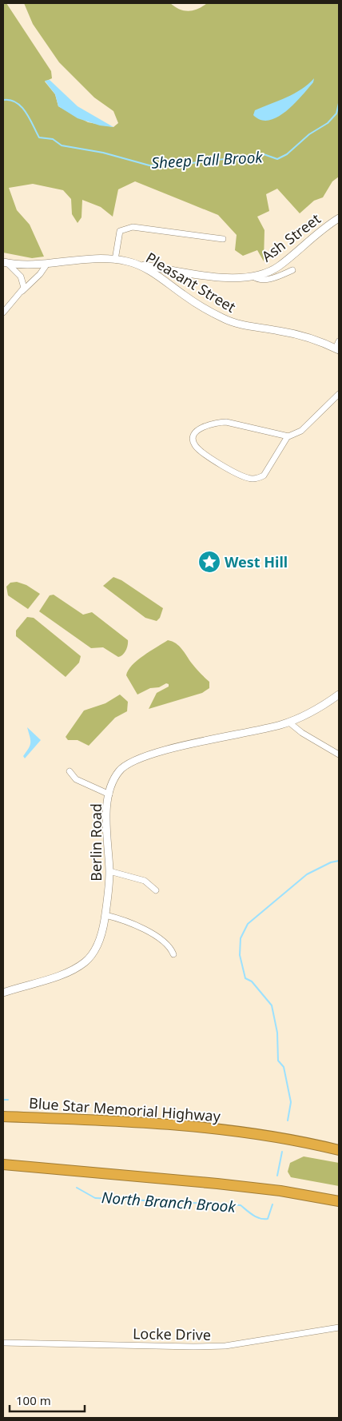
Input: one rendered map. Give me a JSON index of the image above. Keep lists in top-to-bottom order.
{
  "streets": {
    "highway": ["Blue Star Memorial Highway"],
    "street": [
      "Ash Street",
      "Pleasant Street",
      "Berlin Road",
      "Locke Drive"
    ]
  },
  "crossings": [
    ["Ash Street", "Pleasant Street"]
  ],
  "water": ["Sheep Fall Brook", "North Branch Brook"],
  "places": {
    "place": ["West Hill"]
  },
  "scale_bar": "100 m"
}
